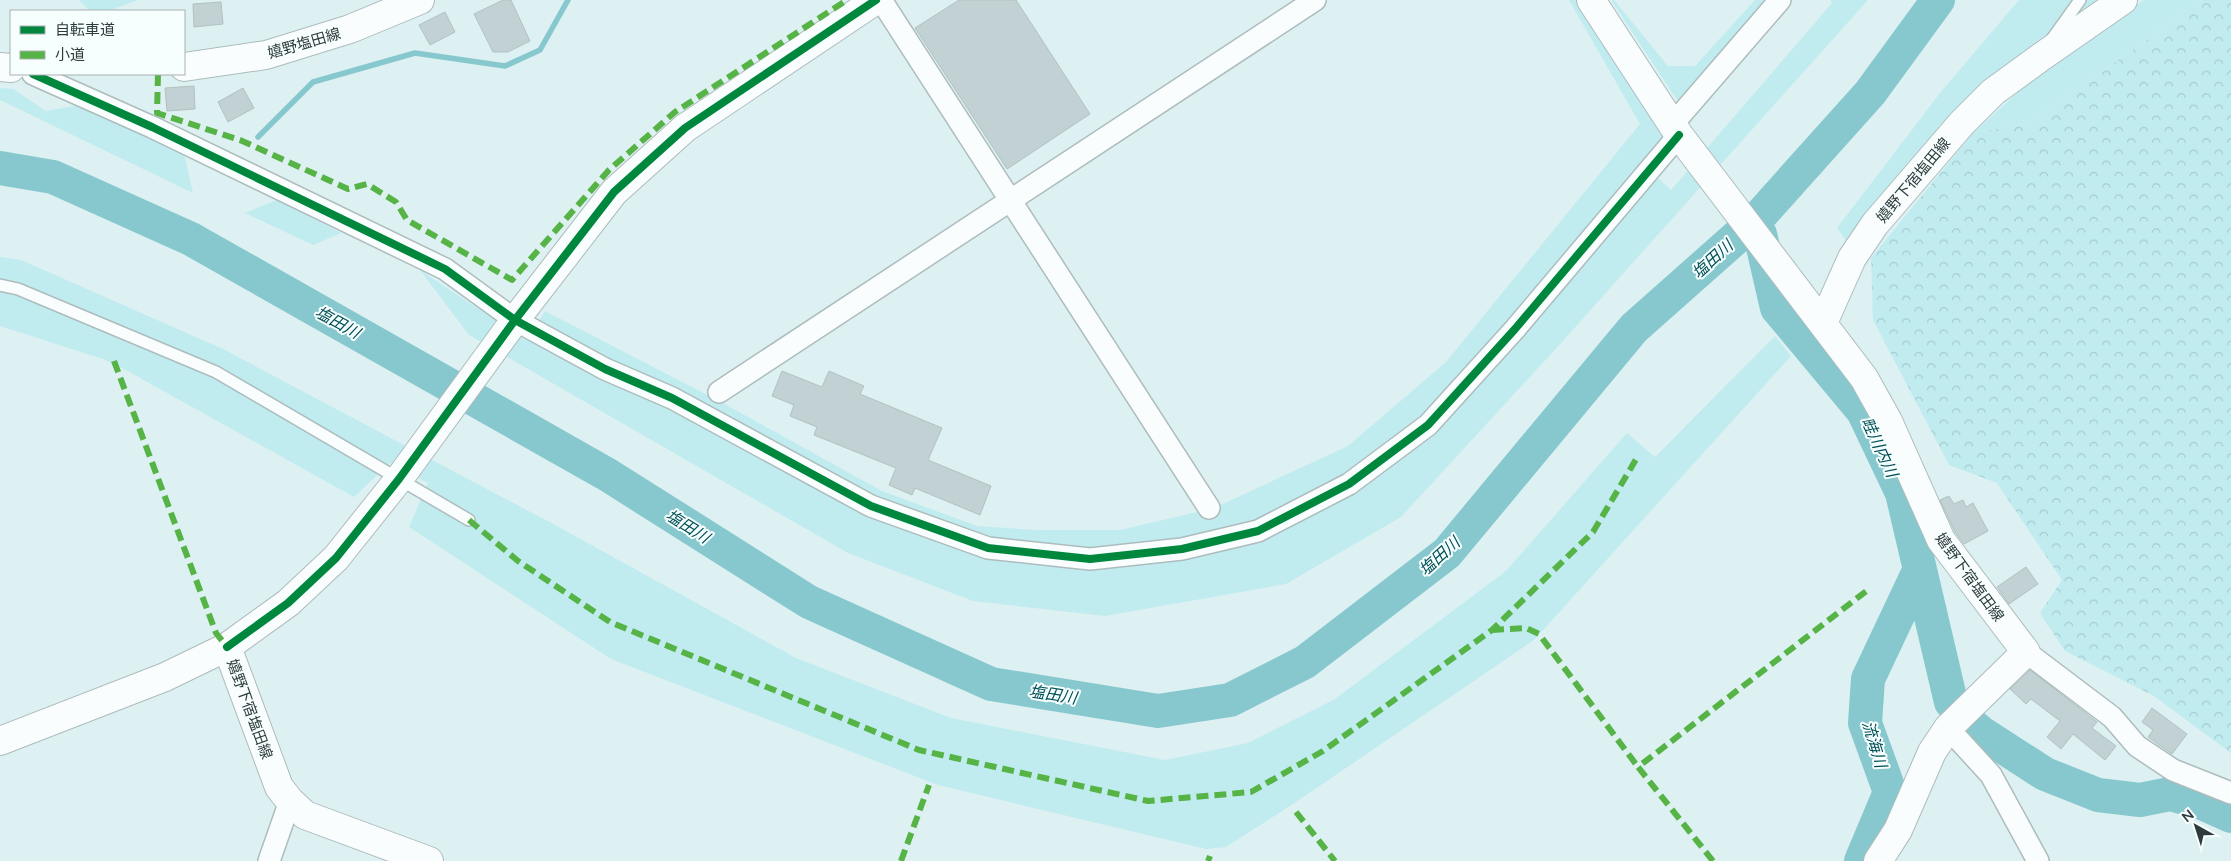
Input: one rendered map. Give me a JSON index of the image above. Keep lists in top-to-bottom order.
{
  "streets": {
    "main road": ["嬉野塩田線", "嬉野下宿塩田線"]
  },
  "water": ["塩田川", "畦川内川", "流海川"],
  "legend": ["自転車道", "小道"],
  "north": "top left"
}
